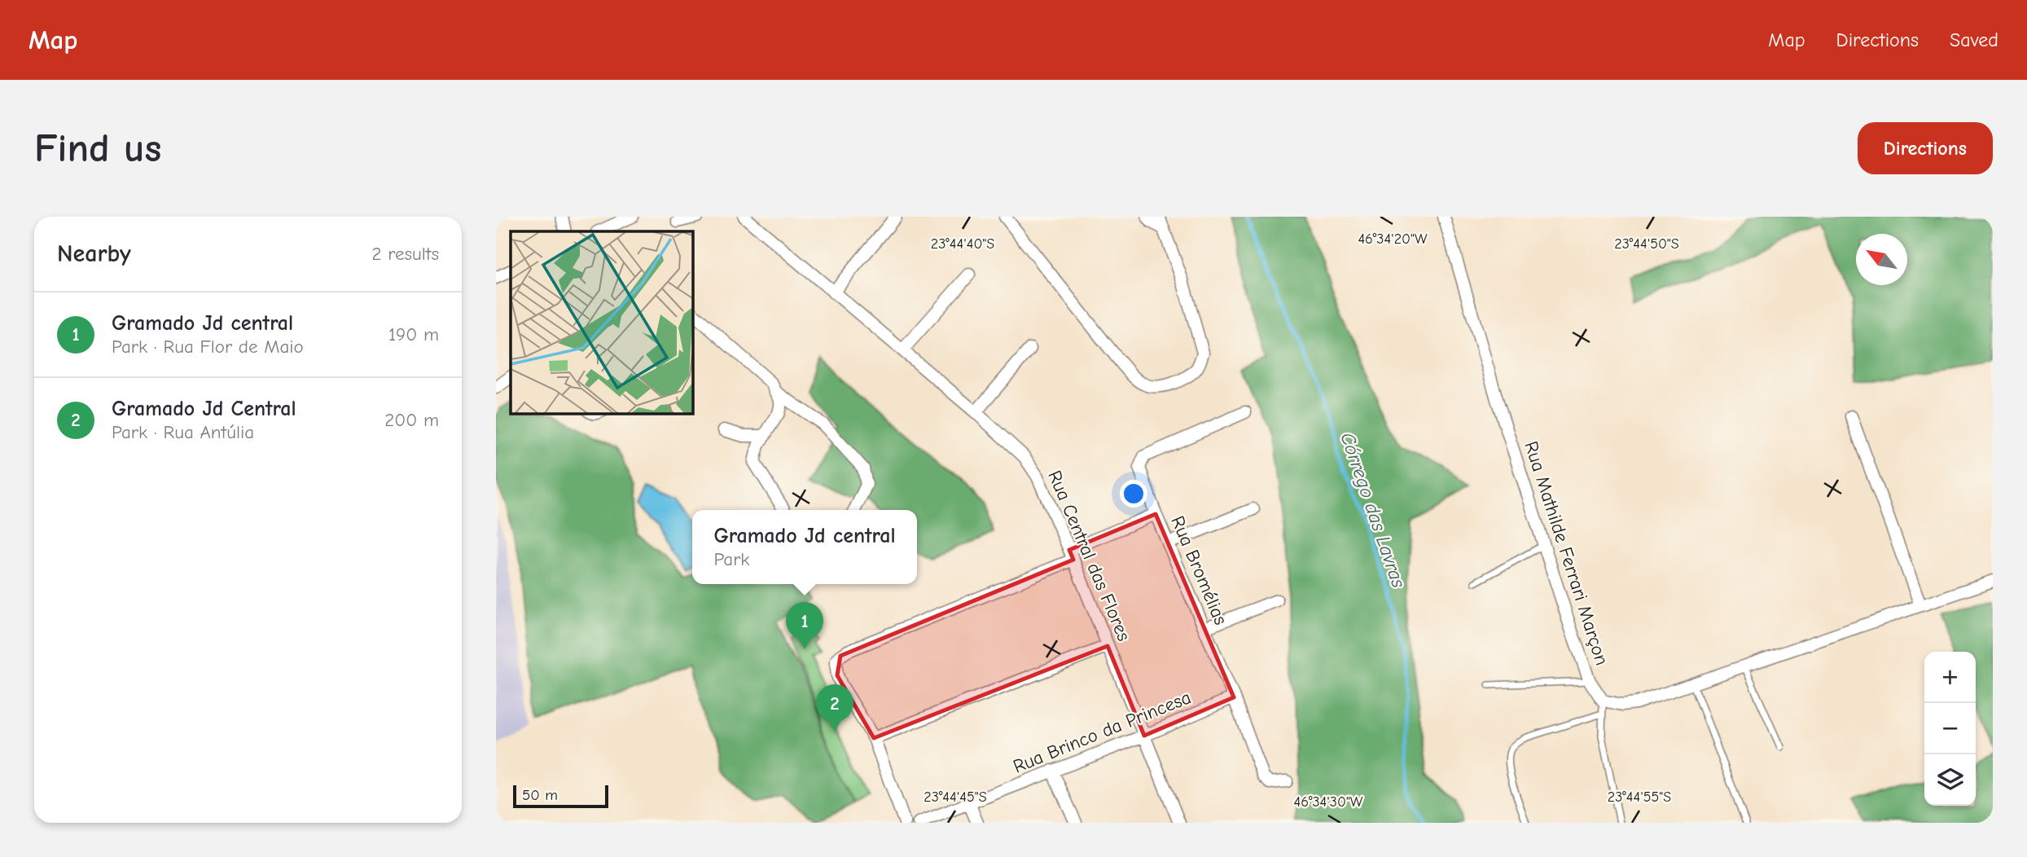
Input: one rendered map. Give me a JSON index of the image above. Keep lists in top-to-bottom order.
{
  "streets": {
    "street": [
      "Rua Mathilde Ferrari Marçon",
      "Rua Central das Flores",
      "Rua Bromélias",
      "Rua Brinco da Princesa"
    ]
  },
  "crossings": [
    ["Rua Central das Flores", "Rua Brinco da Princesa"],
    ["Rua Bromélias", "Rua Brinco da Princesa"]
  ],
  "water": ["Córrego das Lavras"],
  "scale_bar": "50 m",
  "north": "top left",
  "page": {
    "header": "Map",
    "nav": ["Map", "Directions", "Saved"],
    "buttons": "Directions",
    "title": "Find us",
    "heading": ["Nearby", "2 results"],
    "list": [
      {
        "mark": "1",
        "name": "Gramado Jd central",
        "note": "Park · Rua Flor de Maio",
        "value": "190 m"
      },
      {
        "mark": "2",
        "name": "Gramado Jd Central",
        "note": "Park · Rua Antúlia",
        "value": "200 m"
      }
    ],
    "popup": ["Gramado Jd central", "Park"],
    "pins": ["1", "2"],
    "map_buttons": ["+", "−"],
    "scale": "50 m"
  },
  "coordinates": [
    "46°34'20\"W",
    "23°44'40\"S",
    "23°44'50\"S",
    "23°44'45\"S",
    "23°44'55\"S",
    "46°34'30\"W"
  ]
}
